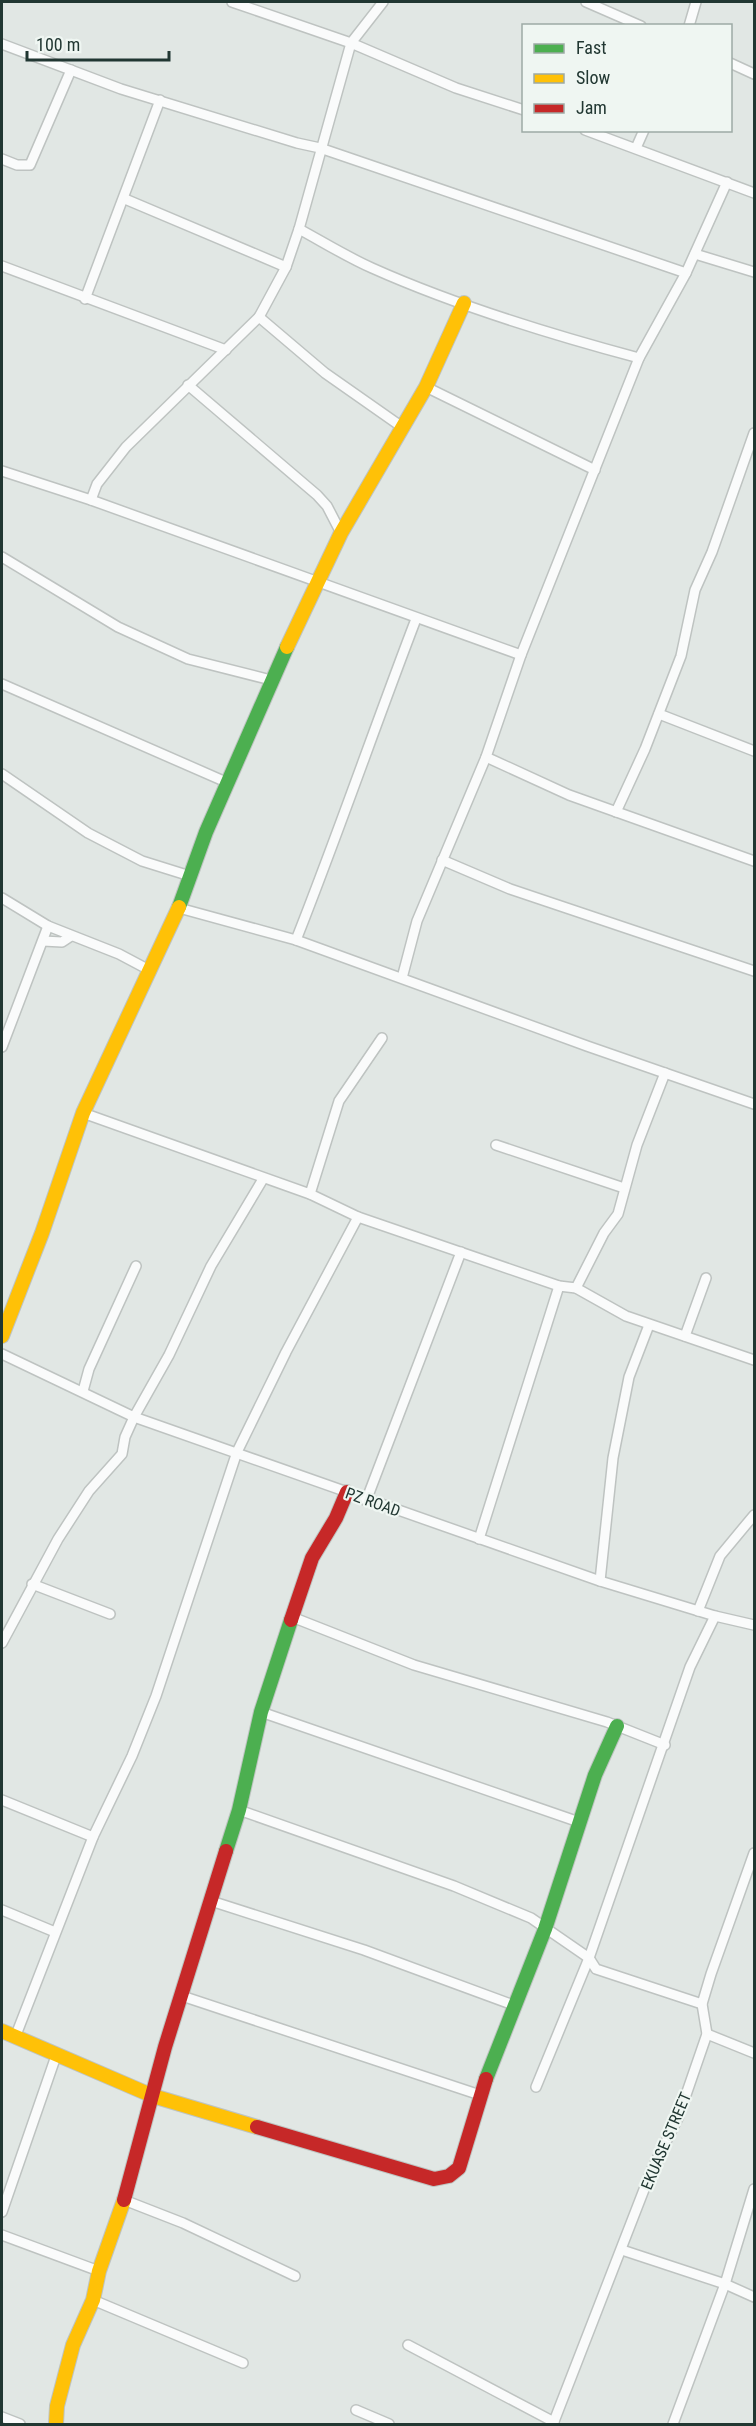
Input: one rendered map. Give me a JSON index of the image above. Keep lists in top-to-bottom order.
{
  "streets": {
    "street": ["PZ ROAD", "EKUASE STREET"]
  },
  "legend": ["Fast", "Slow", "Jam"],
  "scale_bar": "100 m"
}
